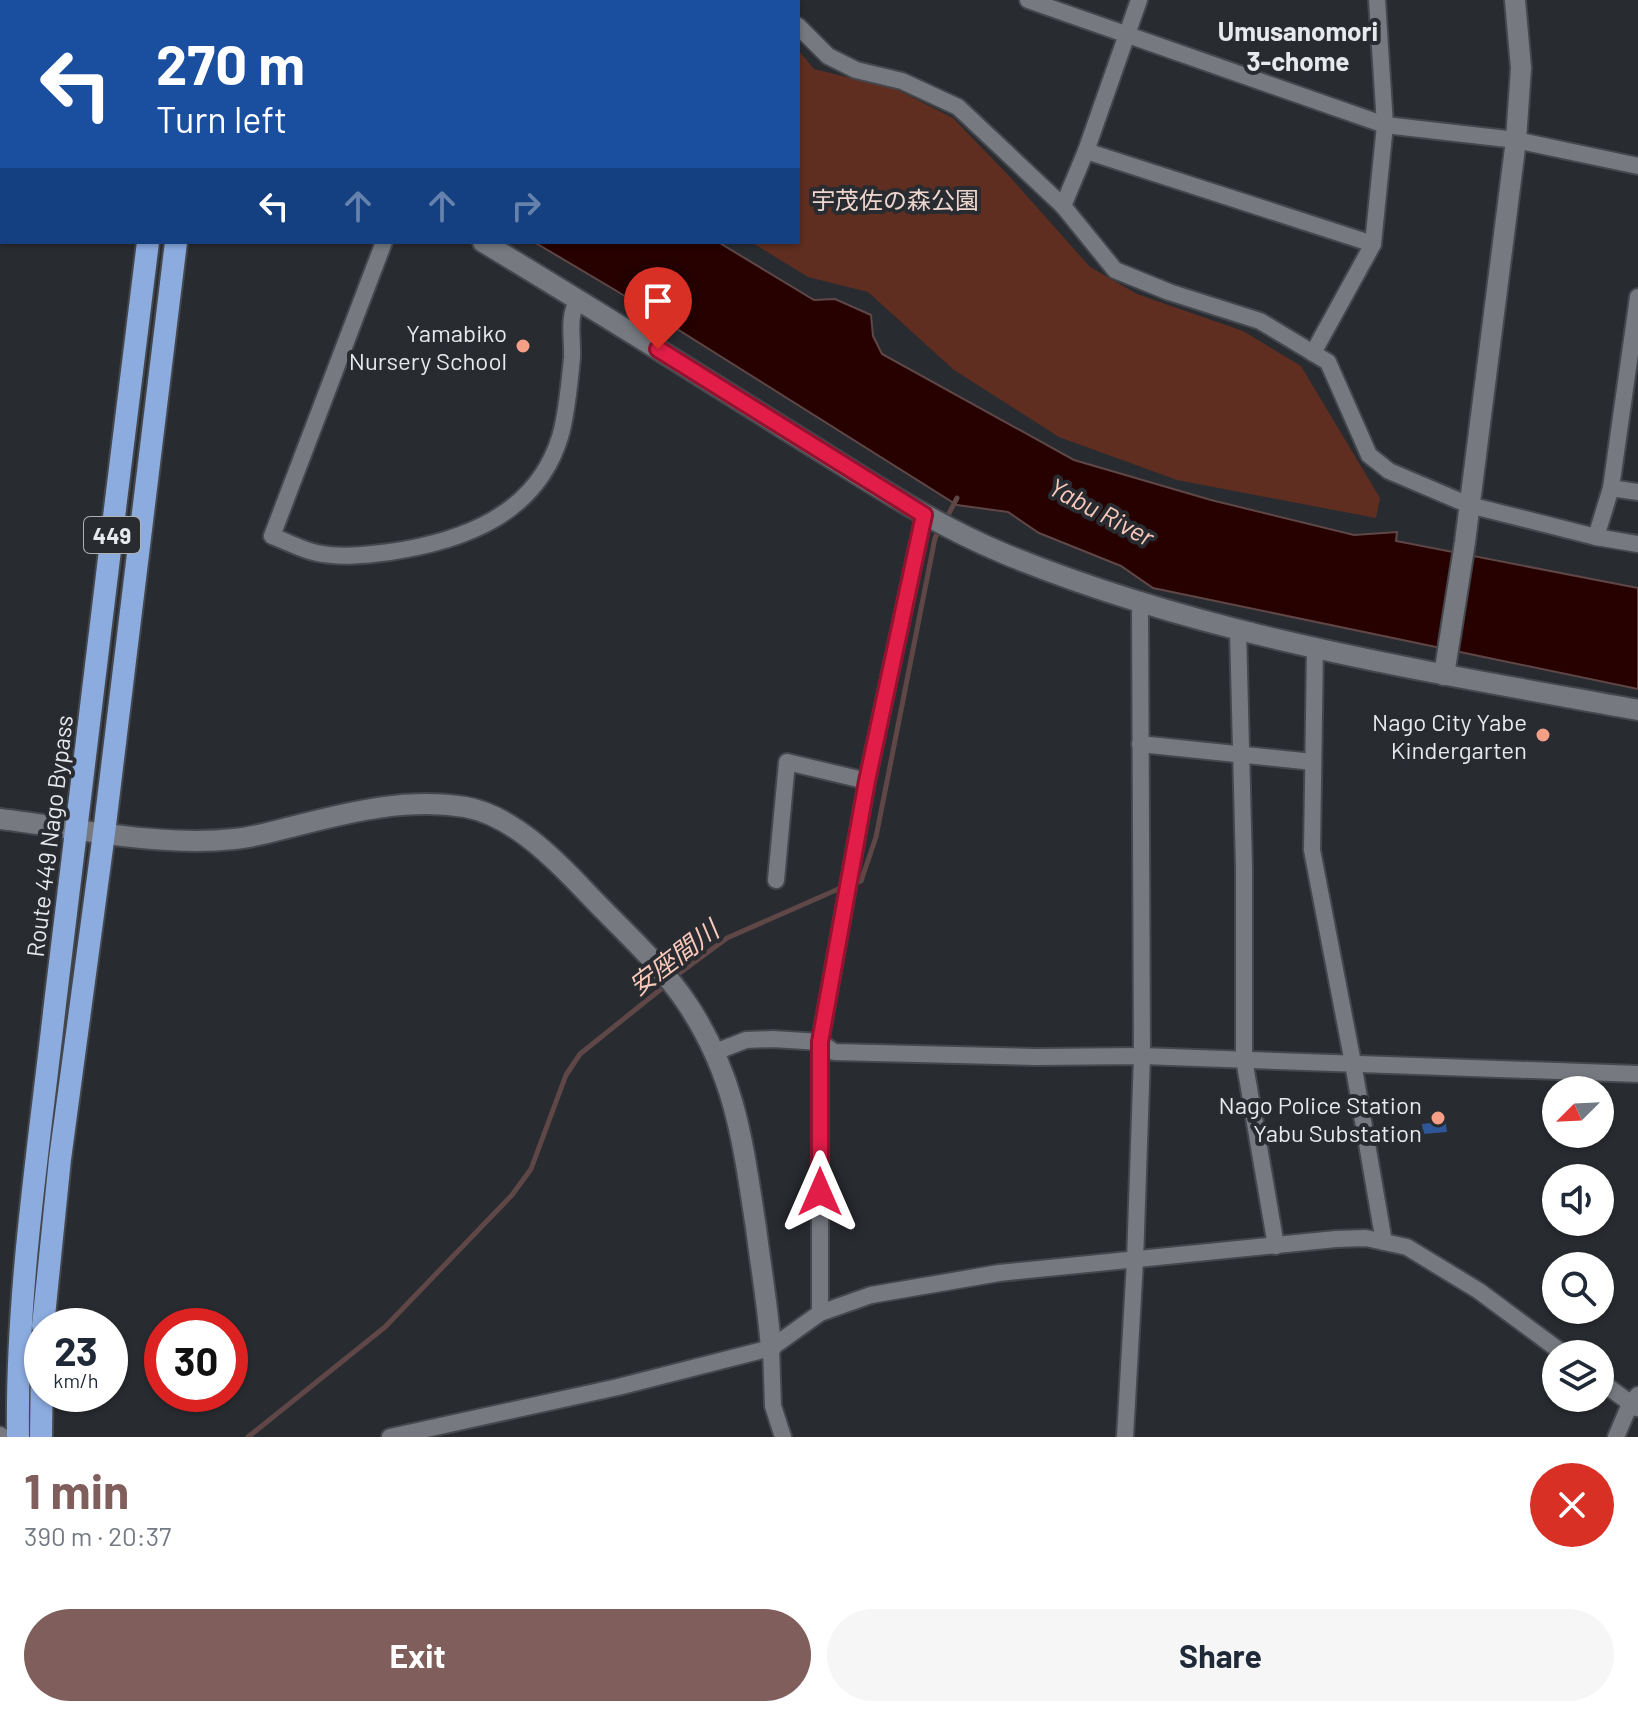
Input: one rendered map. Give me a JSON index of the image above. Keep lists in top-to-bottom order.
{
  "streets": {
    "highway": ["449", "Route 449 Nago Bypass"]
  },
  "districts": ["Umusanomori 3-chome"],
  "water": ["Yabu River", "安座間川"],
  "parks": ["宇茂佐の森公園"],
  "places": ["Yamabiko Nursery School", "Nago City Yabe Kindergarten", "Nago Police Station Yabu Substation"],
  "north": "bottom left",
  "page": {
    "turn": ["270 m", "Turn left"],
    "speed": "23 km/h",
    "limit": "30",
    "heading": ["1 min", "390 m · 20:37"],
    "buttons": ["Exit", "Share"]
  }
}
